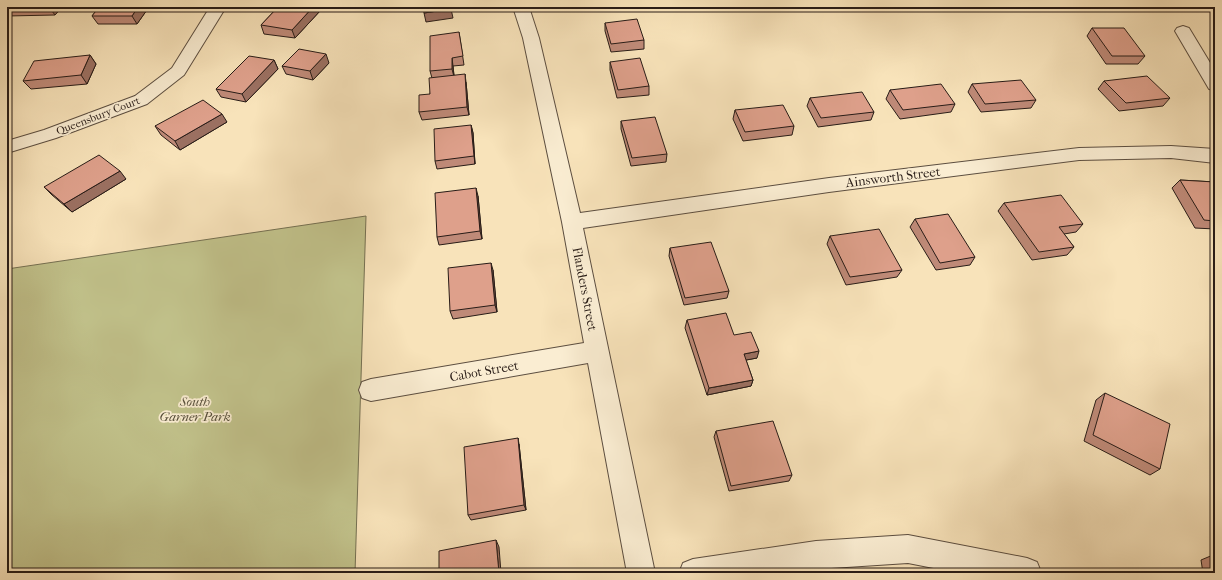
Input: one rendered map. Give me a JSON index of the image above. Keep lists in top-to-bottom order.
{
  "streets": {
    "street": [
      "Queensbury Court",
      "Ainsworth Street",
      "Flanders Street",
      "Cabot Street"
    ]
  },
  "crossings": [
    ["Ainsworth Street", "Flanders Street"],
    ["Flanders Street", "Cabot Street"]
  ],
  "parks": ["South Garner Park"]
}
